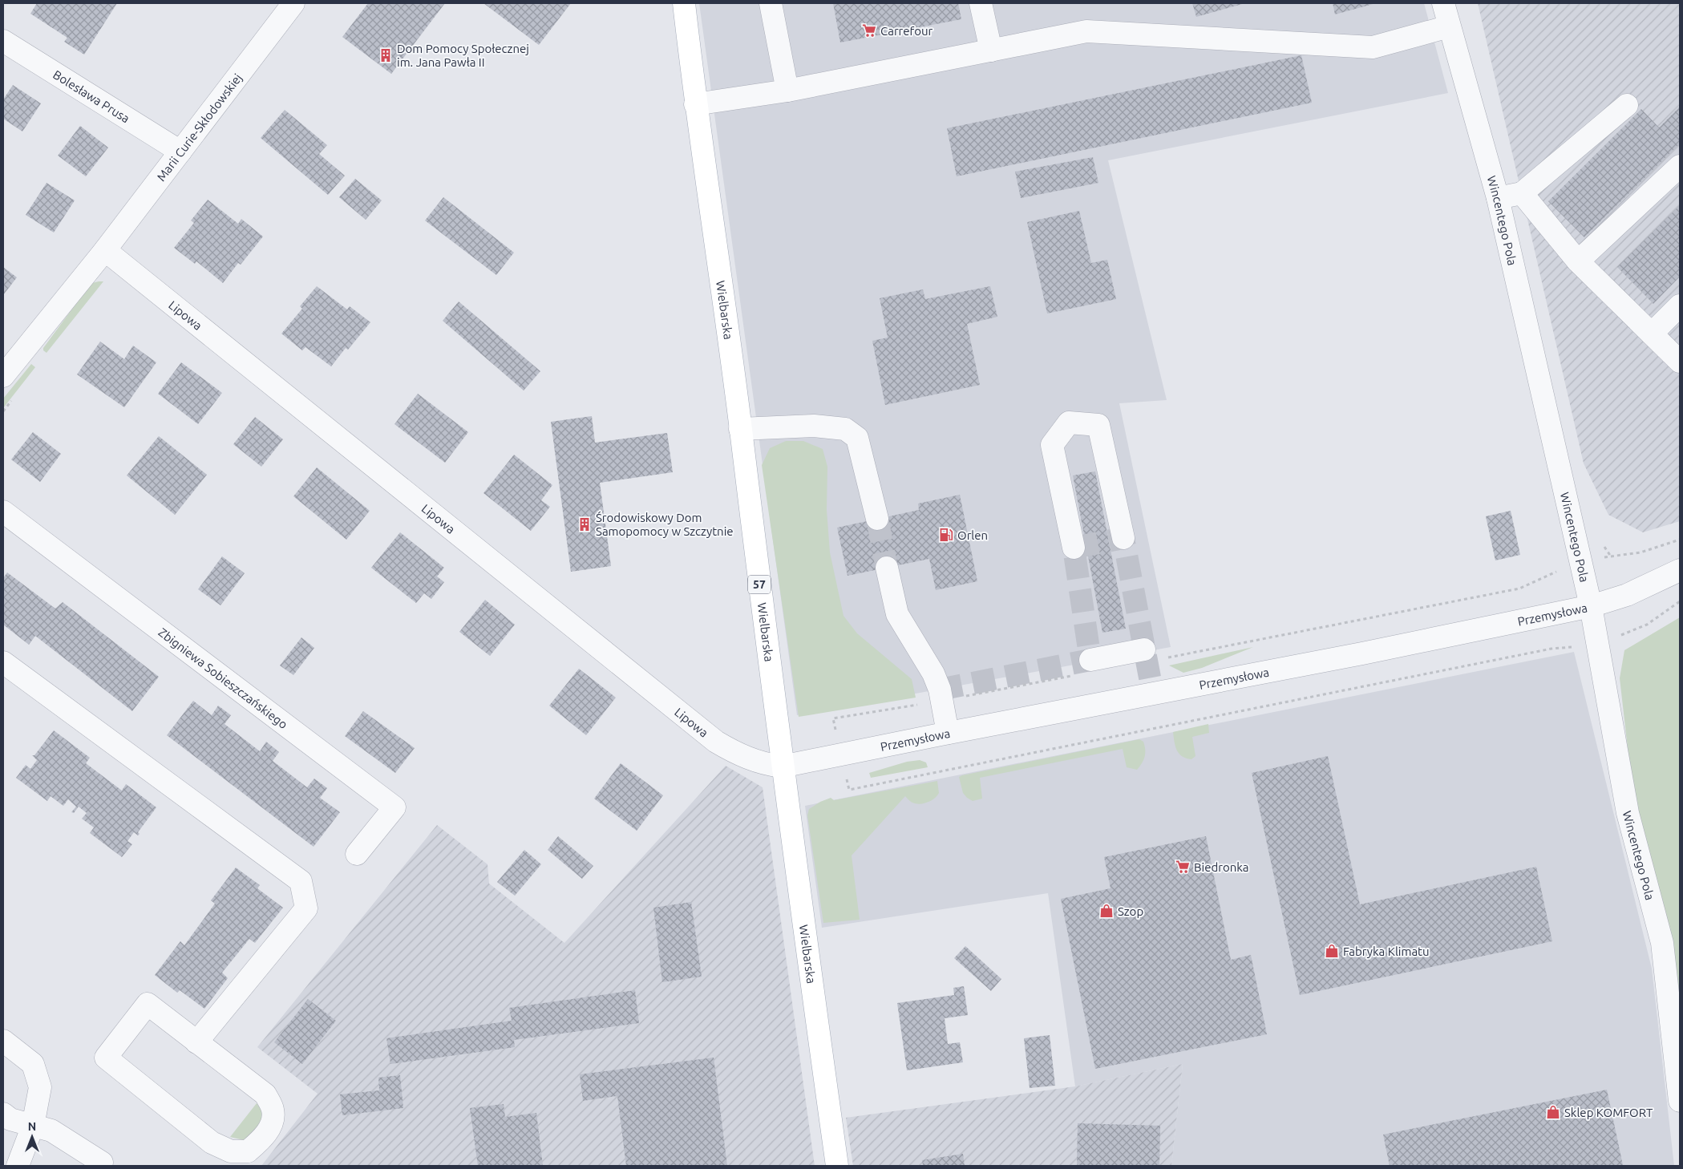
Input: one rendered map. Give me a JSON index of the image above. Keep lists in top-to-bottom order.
{
  "streets": {
    "main road": ["Wielbarska", "57"],
    "street": [
      "Bolesława Prusa",
      "Marii Curie-Skłodowskiej",
      "Wincentego Pola",
      "Lipowa",
      "Przemysłowa",
      "Zbigniewa Sobieszczańskiego"
    ]
  },
  "crossings": [
    ["Bolesława Prusa", "Marii Curie-Skłodowskiej"],
    ["Marii Curie-Skłodowskiej", "Lipowa"],
    ["Wincentego Pola", "Przemysłowa"],
    ["Wielbarska", "Lipowa"],
    ["Wielbarska", "Przemysłowa"],
    ["Lipowa", "Przemysłowa"]
  ],
  "places": {
    "supermarket": ["Carrefour", "Biedronka"],
    "building": ["Dom Pomocy Społecznej im. Jana Pawła II", "Środowiskowy Dom Samopomocy w Szczytnie"],
    "fuel station": ["Orlen"],
    "shop": ["Szop", "Fabryka Klimatu", "Sklep KOMFORT"]
  },
  "north": "top"
}
